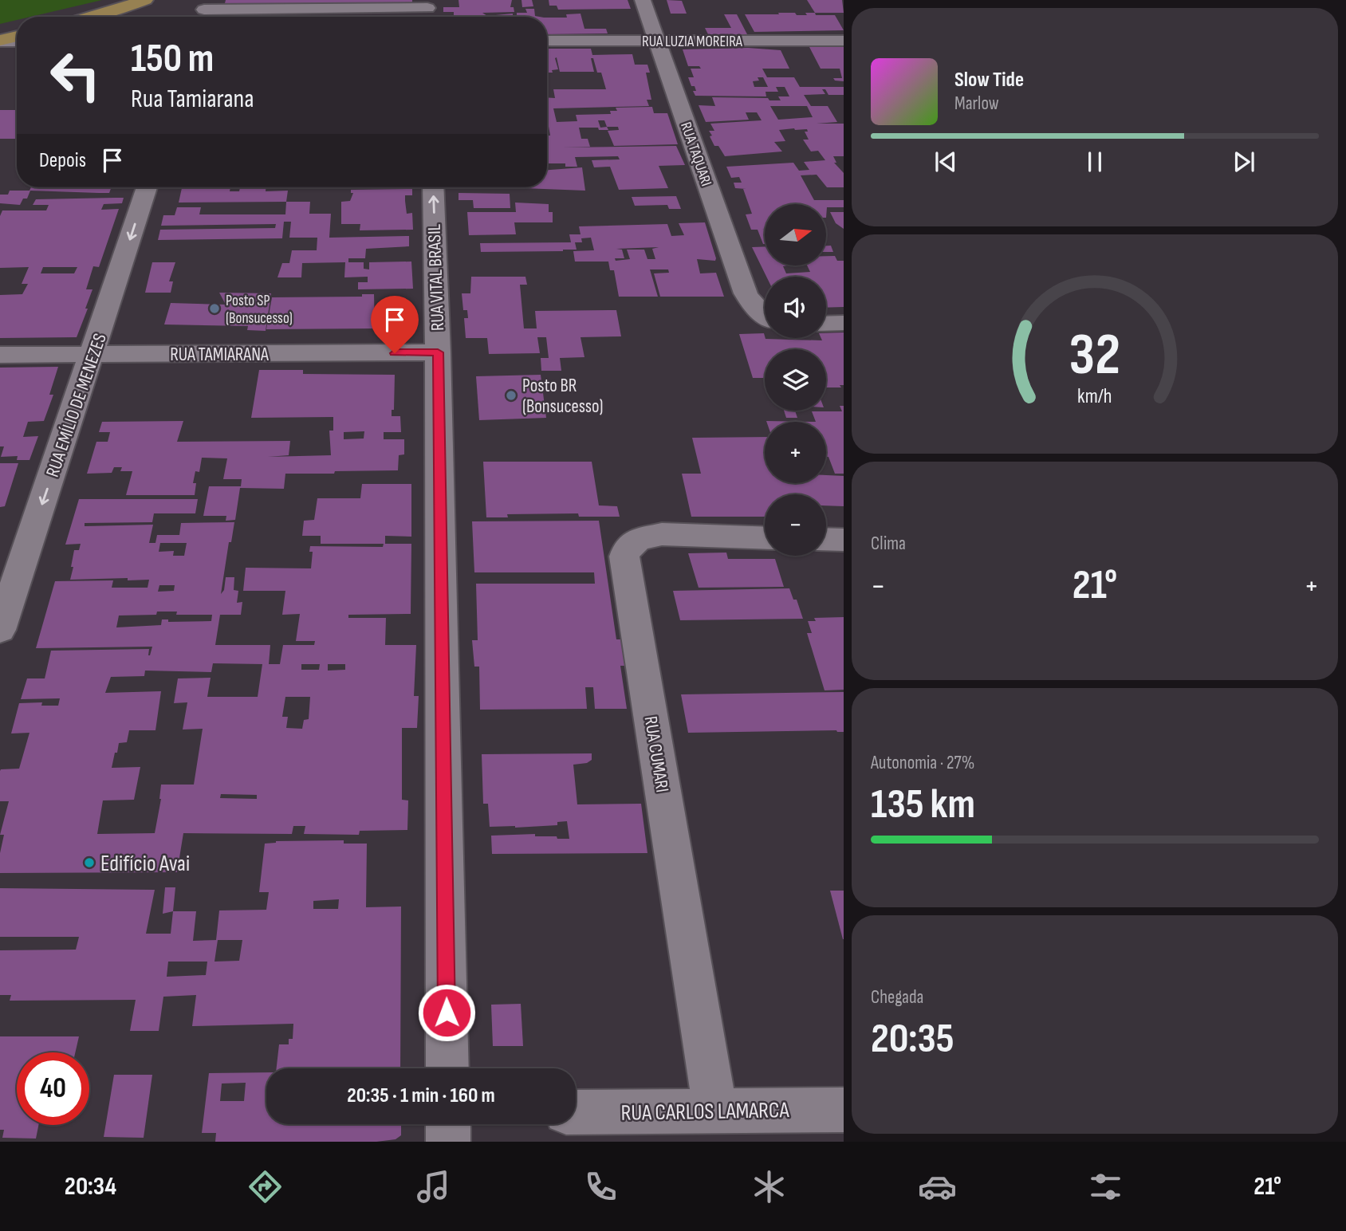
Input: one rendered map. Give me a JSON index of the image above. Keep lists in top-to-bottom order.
{
  "streets": {
    "street": [
      "RUA LUZIA MOREIRA",
      "RUA TAQUARI",
      "RUA VITAL BRASIL",
      "RUA TAMIARANA",
      "RUA EMÍLIO DE MENEZES",
      "RUA CUMARI",
      "RUA CARLOS LAMARCA"
    ]
  },
  "crossings": [
    ["RUA LUZIA MOREIRA", "RUA TAQUARI"],
    ["RUA VITAL BRASIL", "RUA TAMIARANA"],
    ["RUA TAMIARANA", "RUA EMÍLIO DE MENEZES"],
    ["RUA CUMARI", "RUA CARLOS LAMARCA"]
  ],
  "one_way": ["RUA EMÍLIO DE MENEZES"],
  "places": ["Posto SP (Bonsucesso)", "Posto BR (Bonsucesso)", "Edifício Avai"],
  "north": "right",
  "page": {
    "turn": ["150 m", "Rua Tamiarana"],
    "song": ["Slow Tide", "Marlow"],
    "then": "Depois",
    "map_buttons": ["+", "−"],
    "tile": [
      "Clima",
      ["Autonomia · 27%", "135 km"],
      ["Chegada", "20:35"]
    ],
    "heat": ["−", "21°", "+"],
    "limit": "40",
    "trip": "20:35 · 1 min · 160 m",
    "tabs": ["20:34", "21°"],
    "gauge": ["32", "km/h"]
  }
}
